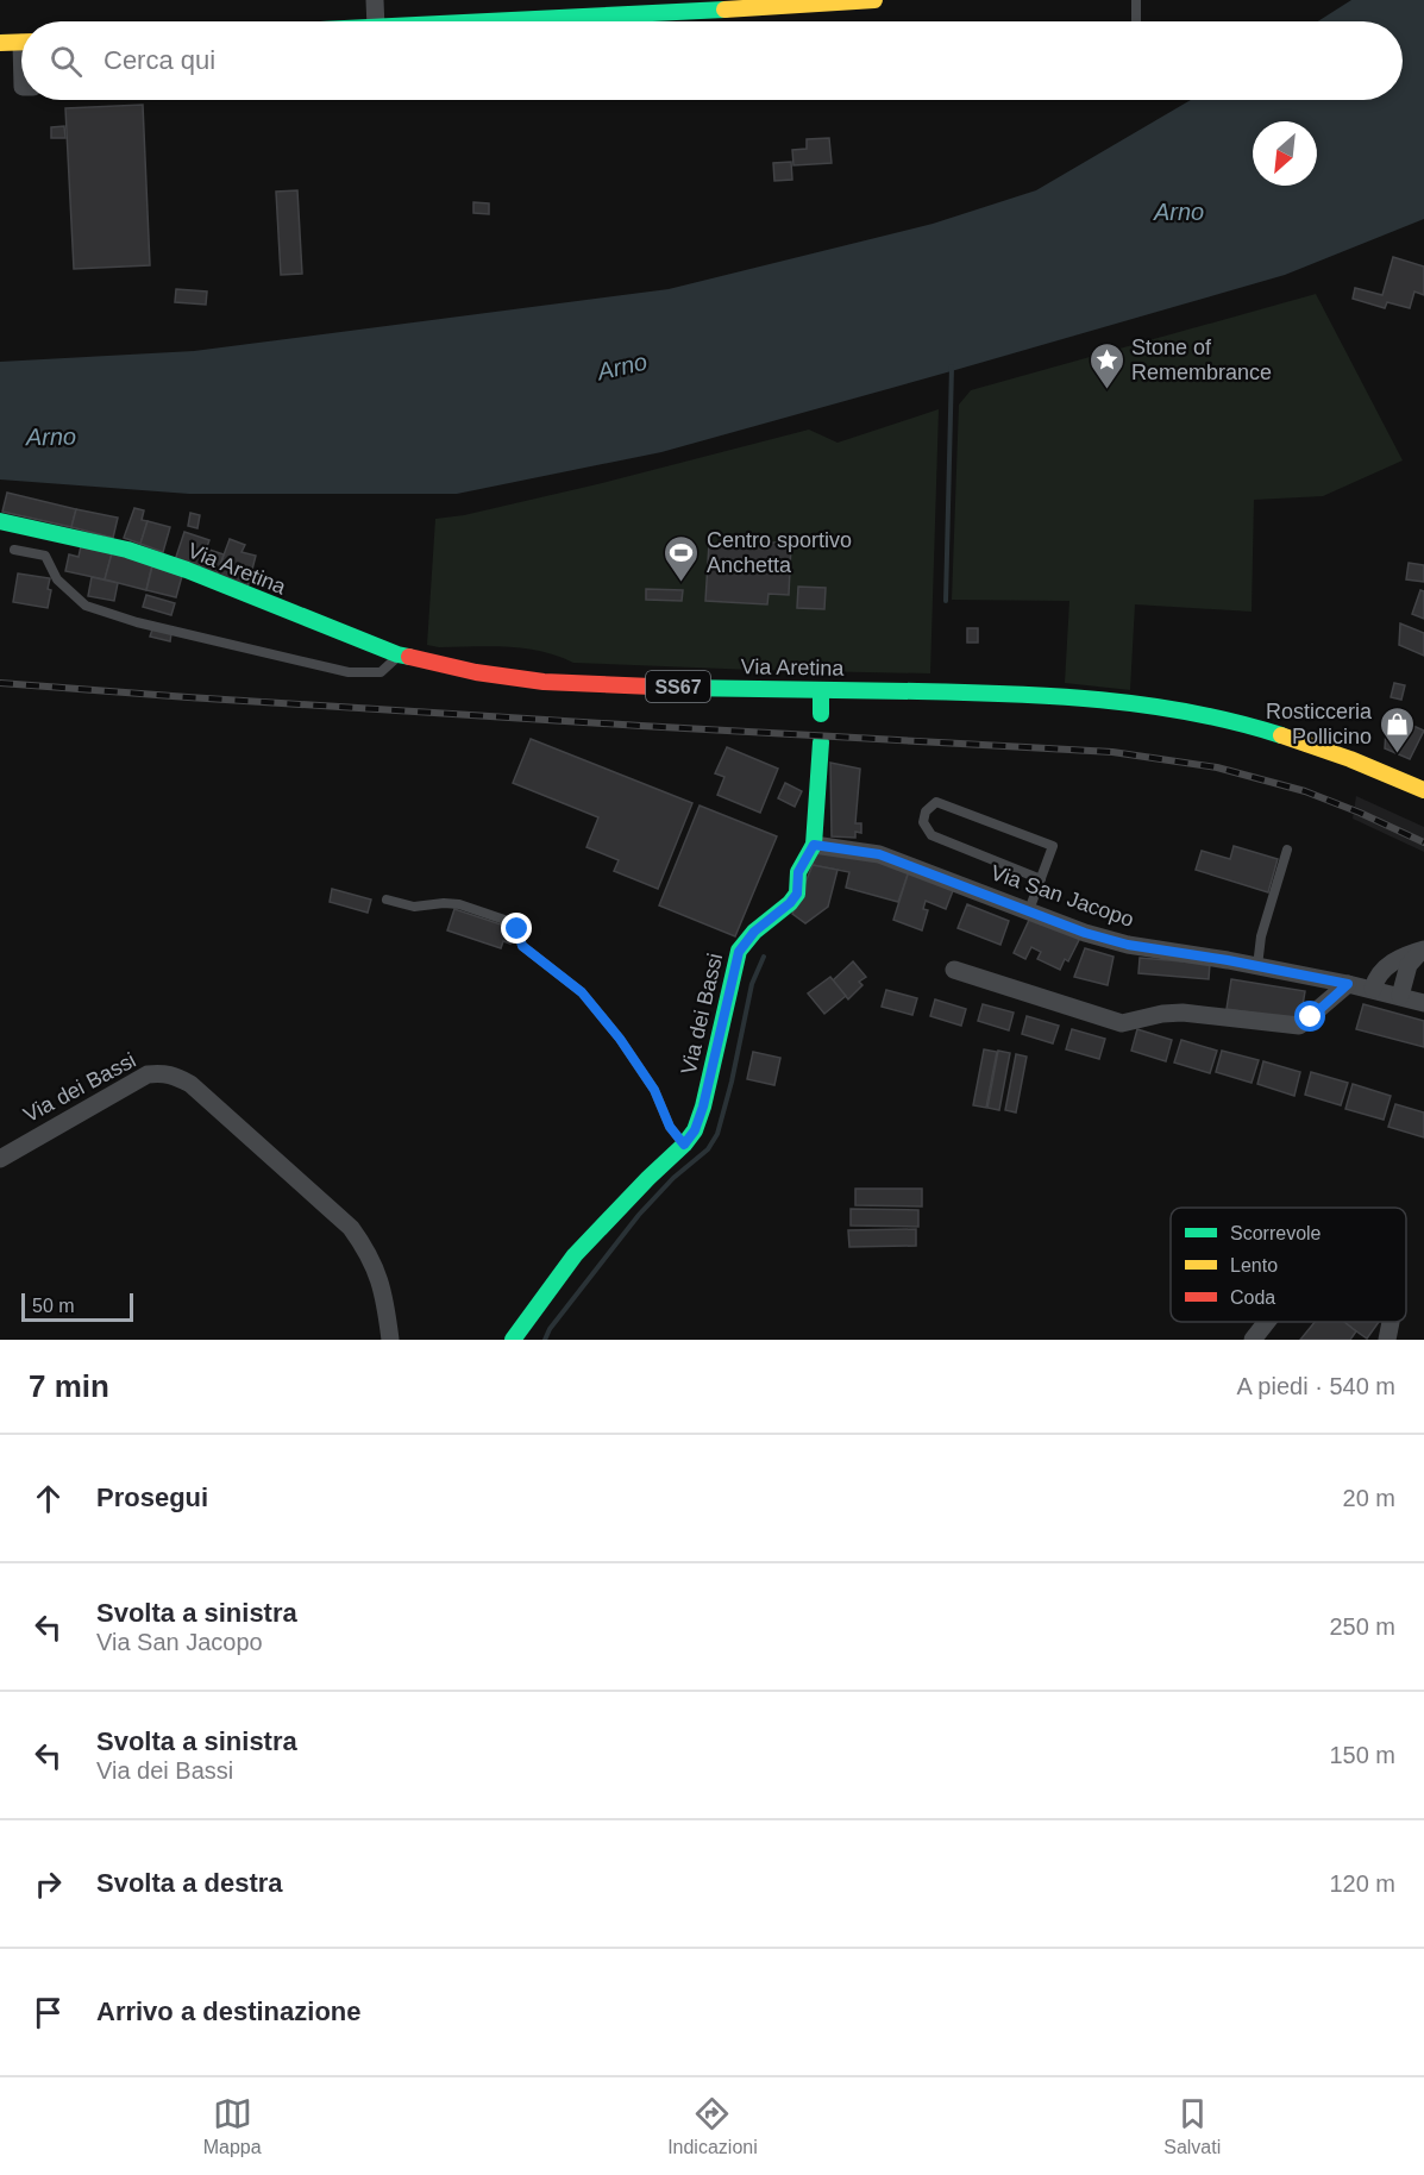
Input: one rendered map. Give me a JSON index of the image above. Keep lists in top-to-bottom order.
{
  "streets": {
    "main road": ["Via Aretina", "SS67", "Via dei Bassi"],
    "street": ["Via San Jacopo"]
  },
  "crossings": [
    ["Via San Jacopo", "Via dei Bassi"]
  ],
  "water": ["Arno"],
  "places": {
    "place": ["Stone of Remembrance"],
    "sports": ["Centro sportivo Anchetta"],
    "shop": ["Rosticceria Pollicino"]
  },
  "legend": ["Scorrevole", "Lento", "Coda"],
  "scale_bar": "50 m",
  "north": "bottom left",
  "page": {
    "search": "Cerca qui",
    "scale": "50 m",
    "heading": ["7 min", "A piedi · 540 m"],
    "list": [
      ["Prosegui", "20 m"],
      ["Svolta a sinistra", "Via San Jacopo", "250 m"],
      ["Svolta a sinistra", "Via dei Bassi", "150 m"],
      ["Svolta a destra", "120 m"],
      "Arrivo a destinazione"
    ],
    "nav": ["Mappa", "Indicazioni", "Salvati"]
  }
}
